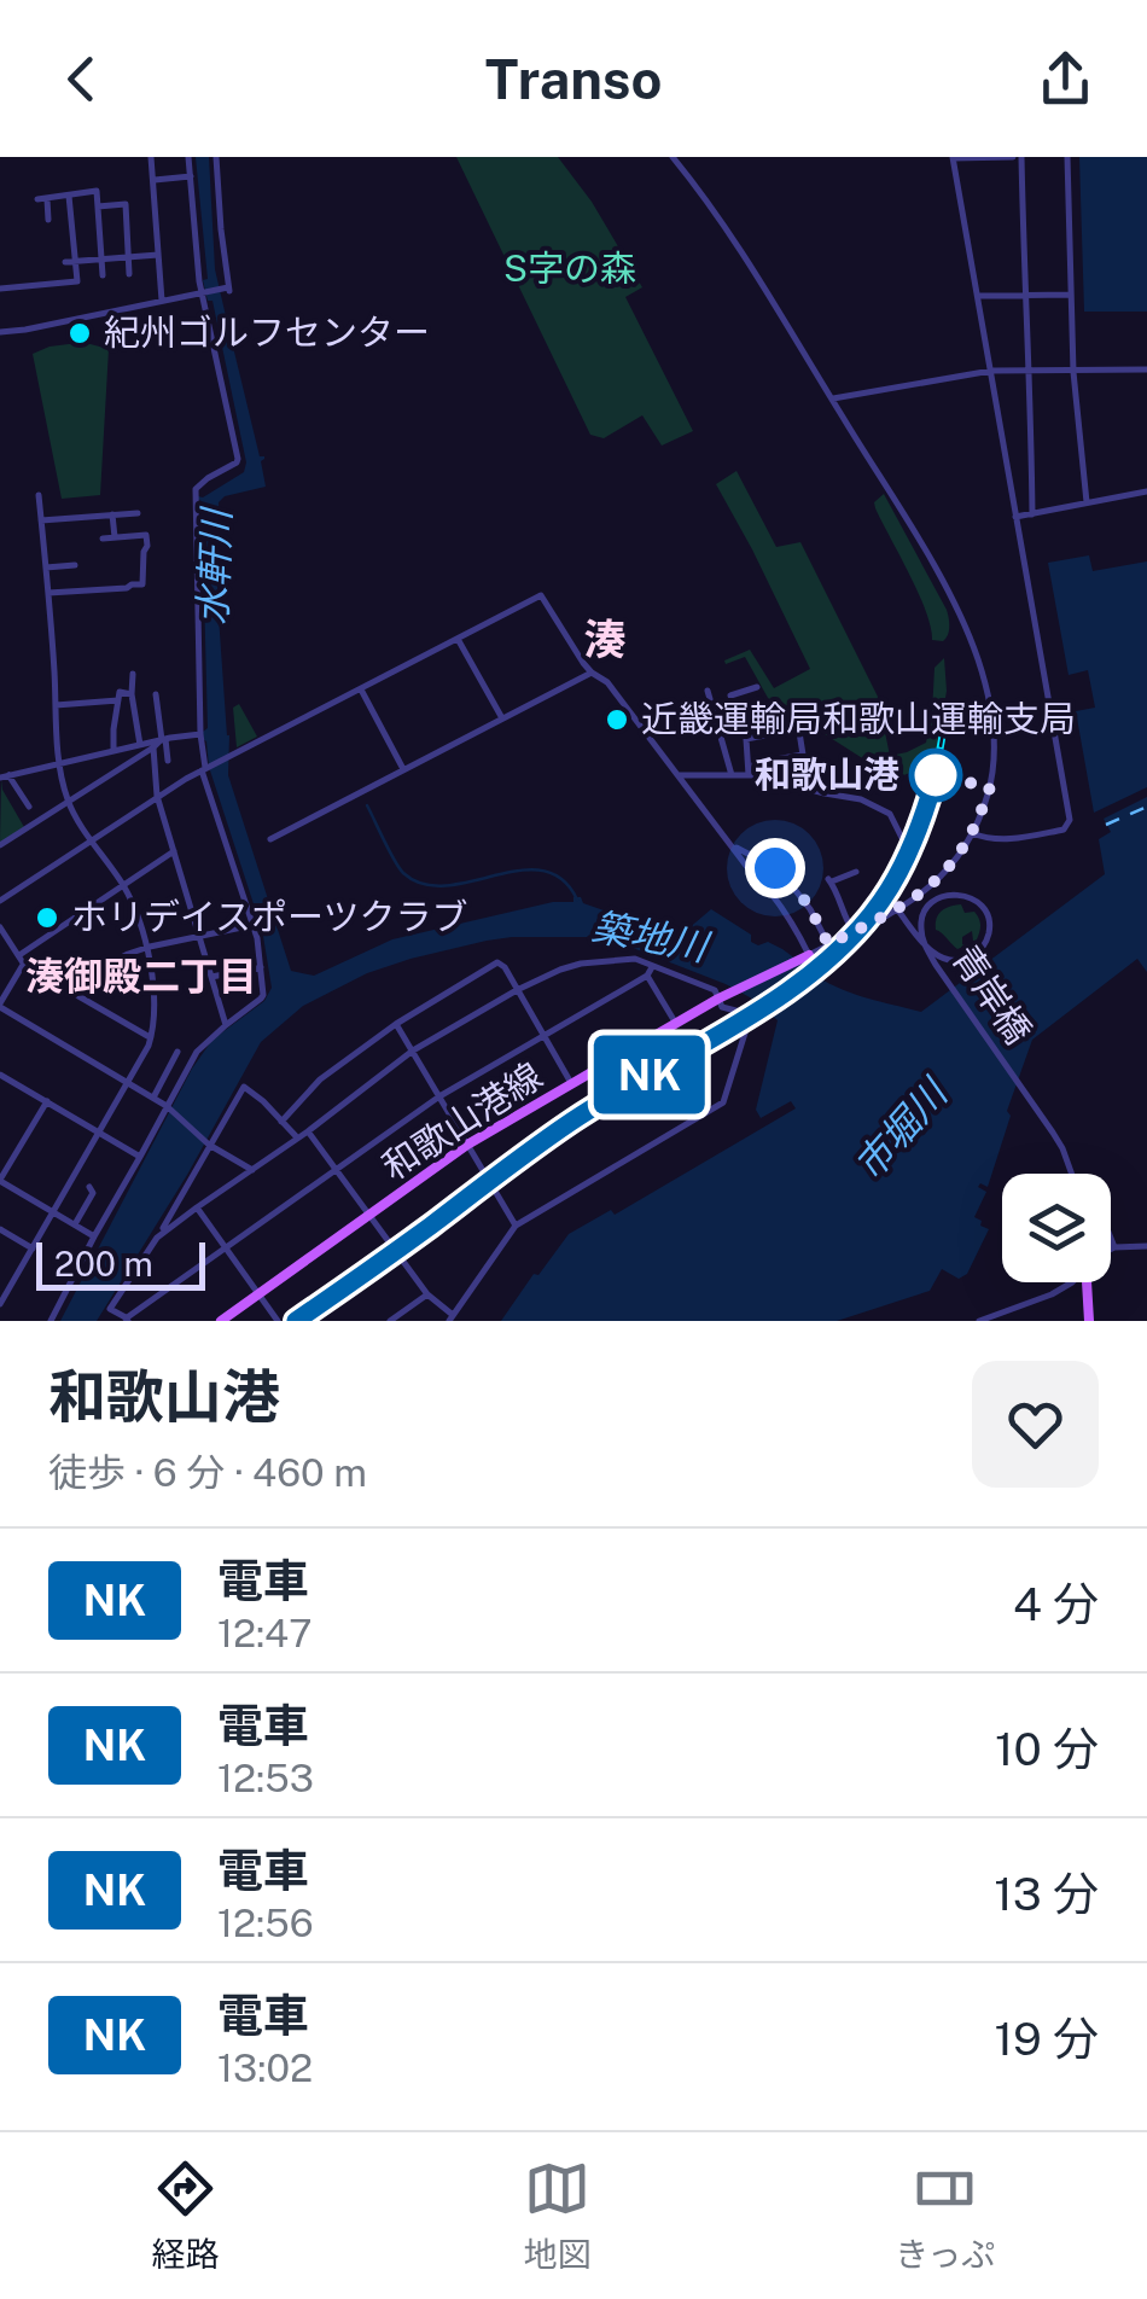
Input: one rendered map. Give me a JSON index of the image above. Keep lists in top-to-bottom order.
{
  "streets": {
    "main road": ["和歌山港線"],
    "street": ["青岸橋"]
  },
  "districts": ["湊", "湊御殿二丁目"],
  "water": ["水軒川", "築地川", "市堀川"],
  "parks": ["S字の森"],
  "places": [
    "紀州ゴルフセンター",
    "近畿運輸局和歌山運輸支局",
    "和歌山港",
    "ホリデイスポーツクラブ"
  ],
  "scale_bar": "200 m",
  "page": {
    "header": "Transo",
    "on_map": "NK",
    "scale": "200 m",
    "heading": ["和歌山港", "徒歩 · 6 分 · 460 m"],
    "list": [
      {
        "mark": "NK",
        "name": "電車",
        "note": "12:47",
        "value": "4 分"
      },
      {
        "mark": "NK",
        "name": "電車",
        "note": "12:53",
        "value": "10 分"
      },
      {
        "mark": "NK",
        "name": "電車",
        "note": "12:56",
        "value": "13 分"
      },
      {
        "mark": "NK",
        "name": "電車",
        "note": "13:02",
        "value": "19 分"
      }
    ],
    "tabs": ["経路", "地図", "きっぷ"]
  }
}
